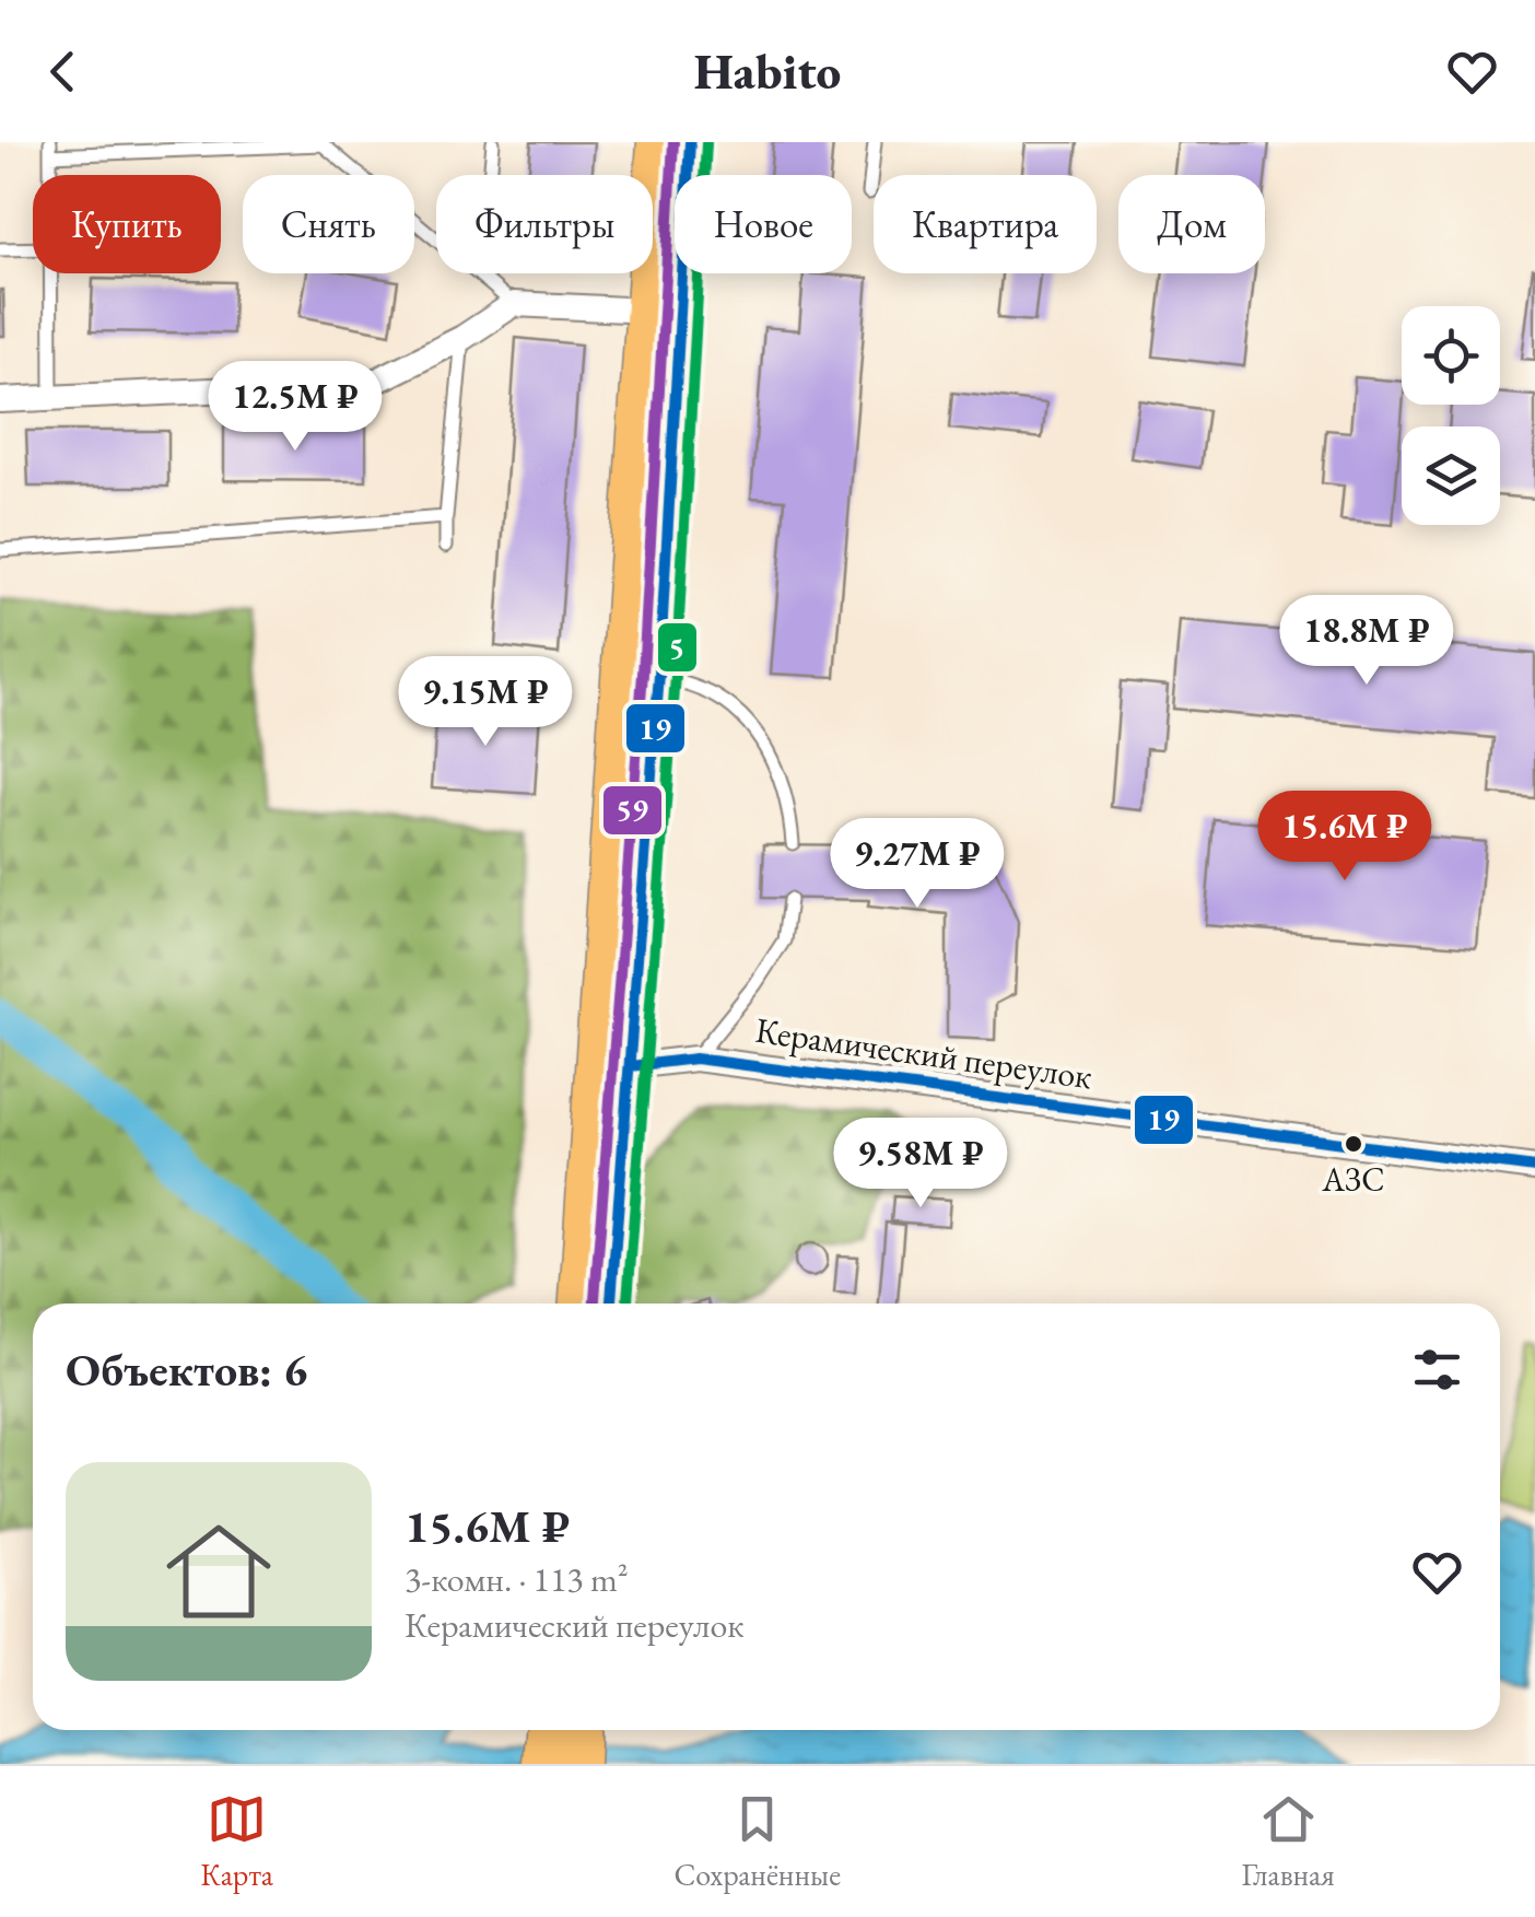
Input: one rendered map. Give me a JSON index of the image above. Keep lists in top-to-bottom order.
{
  "streets": {
    "street": ["Керамический переулок"]
  },
  "places": ["АЗС"],
  "lines": ["transit line 19", "transit line 59", "transit line 5"],
  "page": {
    "header": "Habito",
    "chip": [
      "Купить",
      "Снять",
      "Фильтры",
      "Новое",
      "Квартира",
      "Дом"
    ],
    "price": [
      "12.5M ₽",
      "18.8M ₽",
      "9.15M ₽",
      "15.6M ₽",
      "9.27M ₽",
      "9.58M ₽"
    ],
    "heading": "Объектов: 6",
    "list": [
      {
        "name": "15.6M ₽",
        "note": "3-комн. · 113 m² · Керамический переулок"
      }
    ],
    "tabs": ["Карта", "Сохранённые", "Главная"]
  }
}
